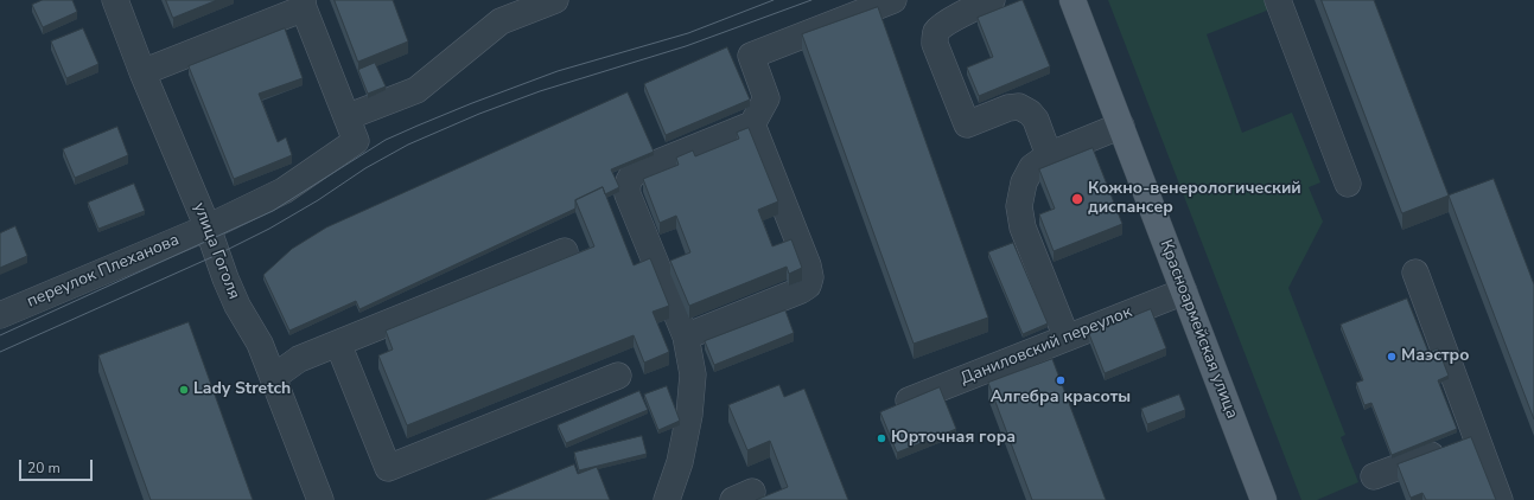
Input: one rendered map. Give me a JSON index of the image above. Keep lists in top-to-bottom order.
{
  "streets": {
    "main road": ["Красноармейская улица"],
    "street": ["улица Гоголя", "переулок Плеханова", "Даниловский переулок"]
  },
  "crossings": [
    ["улица Гоголя", "переулок Плеханова"],
    ["Красноармейская улица", "Даниловский переулок"]
  ],
  "places": [
    "Кожно-венерологический диспансер",
    "Маэстро",
    "Алгебра красоты",
    "Lady Stretch",
    "Юрточная гора"
  ],
  "scale_bar": "20 m"
}
